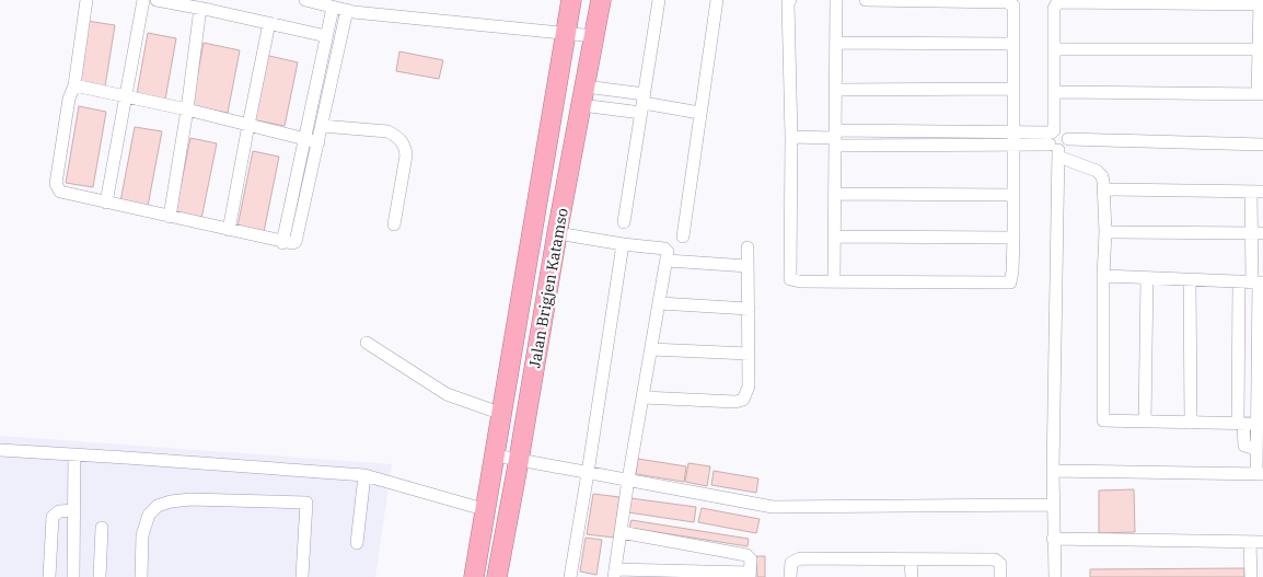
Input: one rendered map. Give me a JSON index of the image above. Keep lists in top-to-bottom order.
{
  "streets": {
    "highway": ["Jalan Brigjen Katamso"]
  }
}
